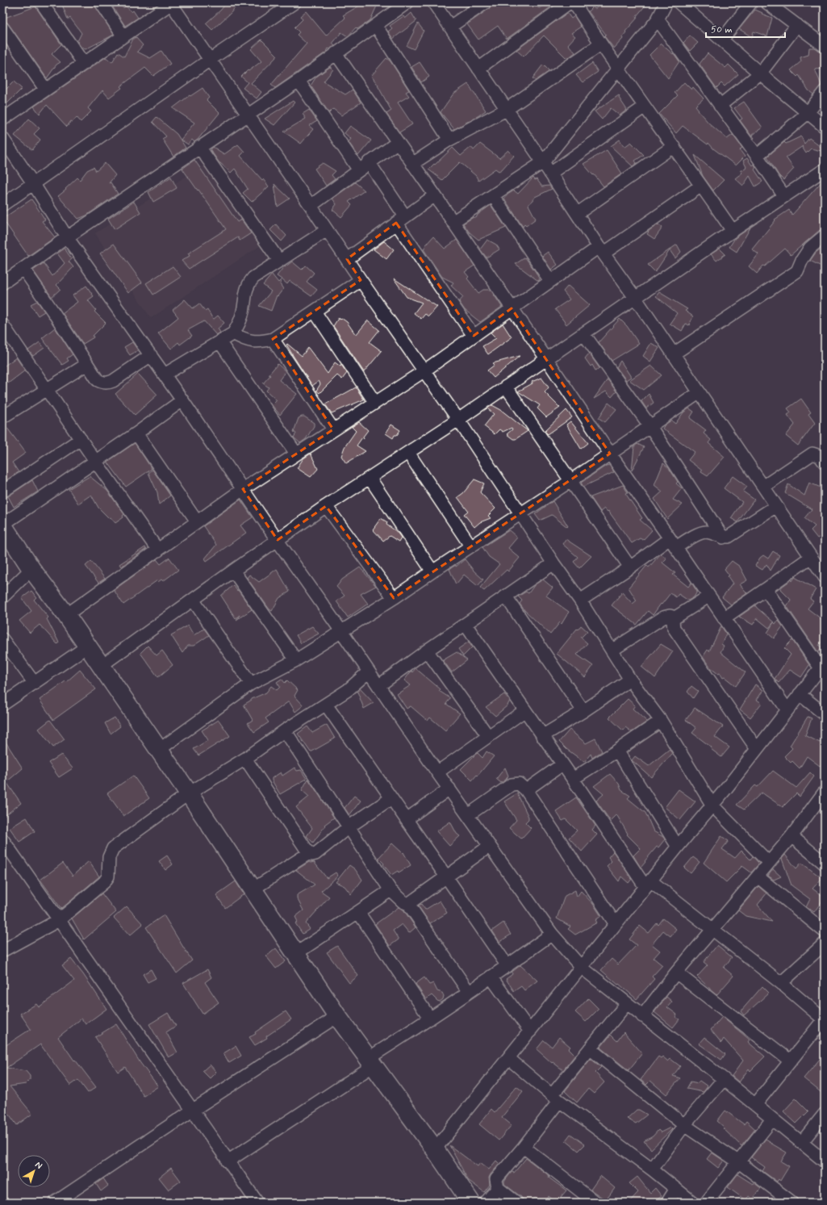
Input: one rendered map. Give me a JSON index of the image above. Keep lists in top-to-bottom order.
{
  "scale_bar": "50 m",
  "north": "top right"
}
